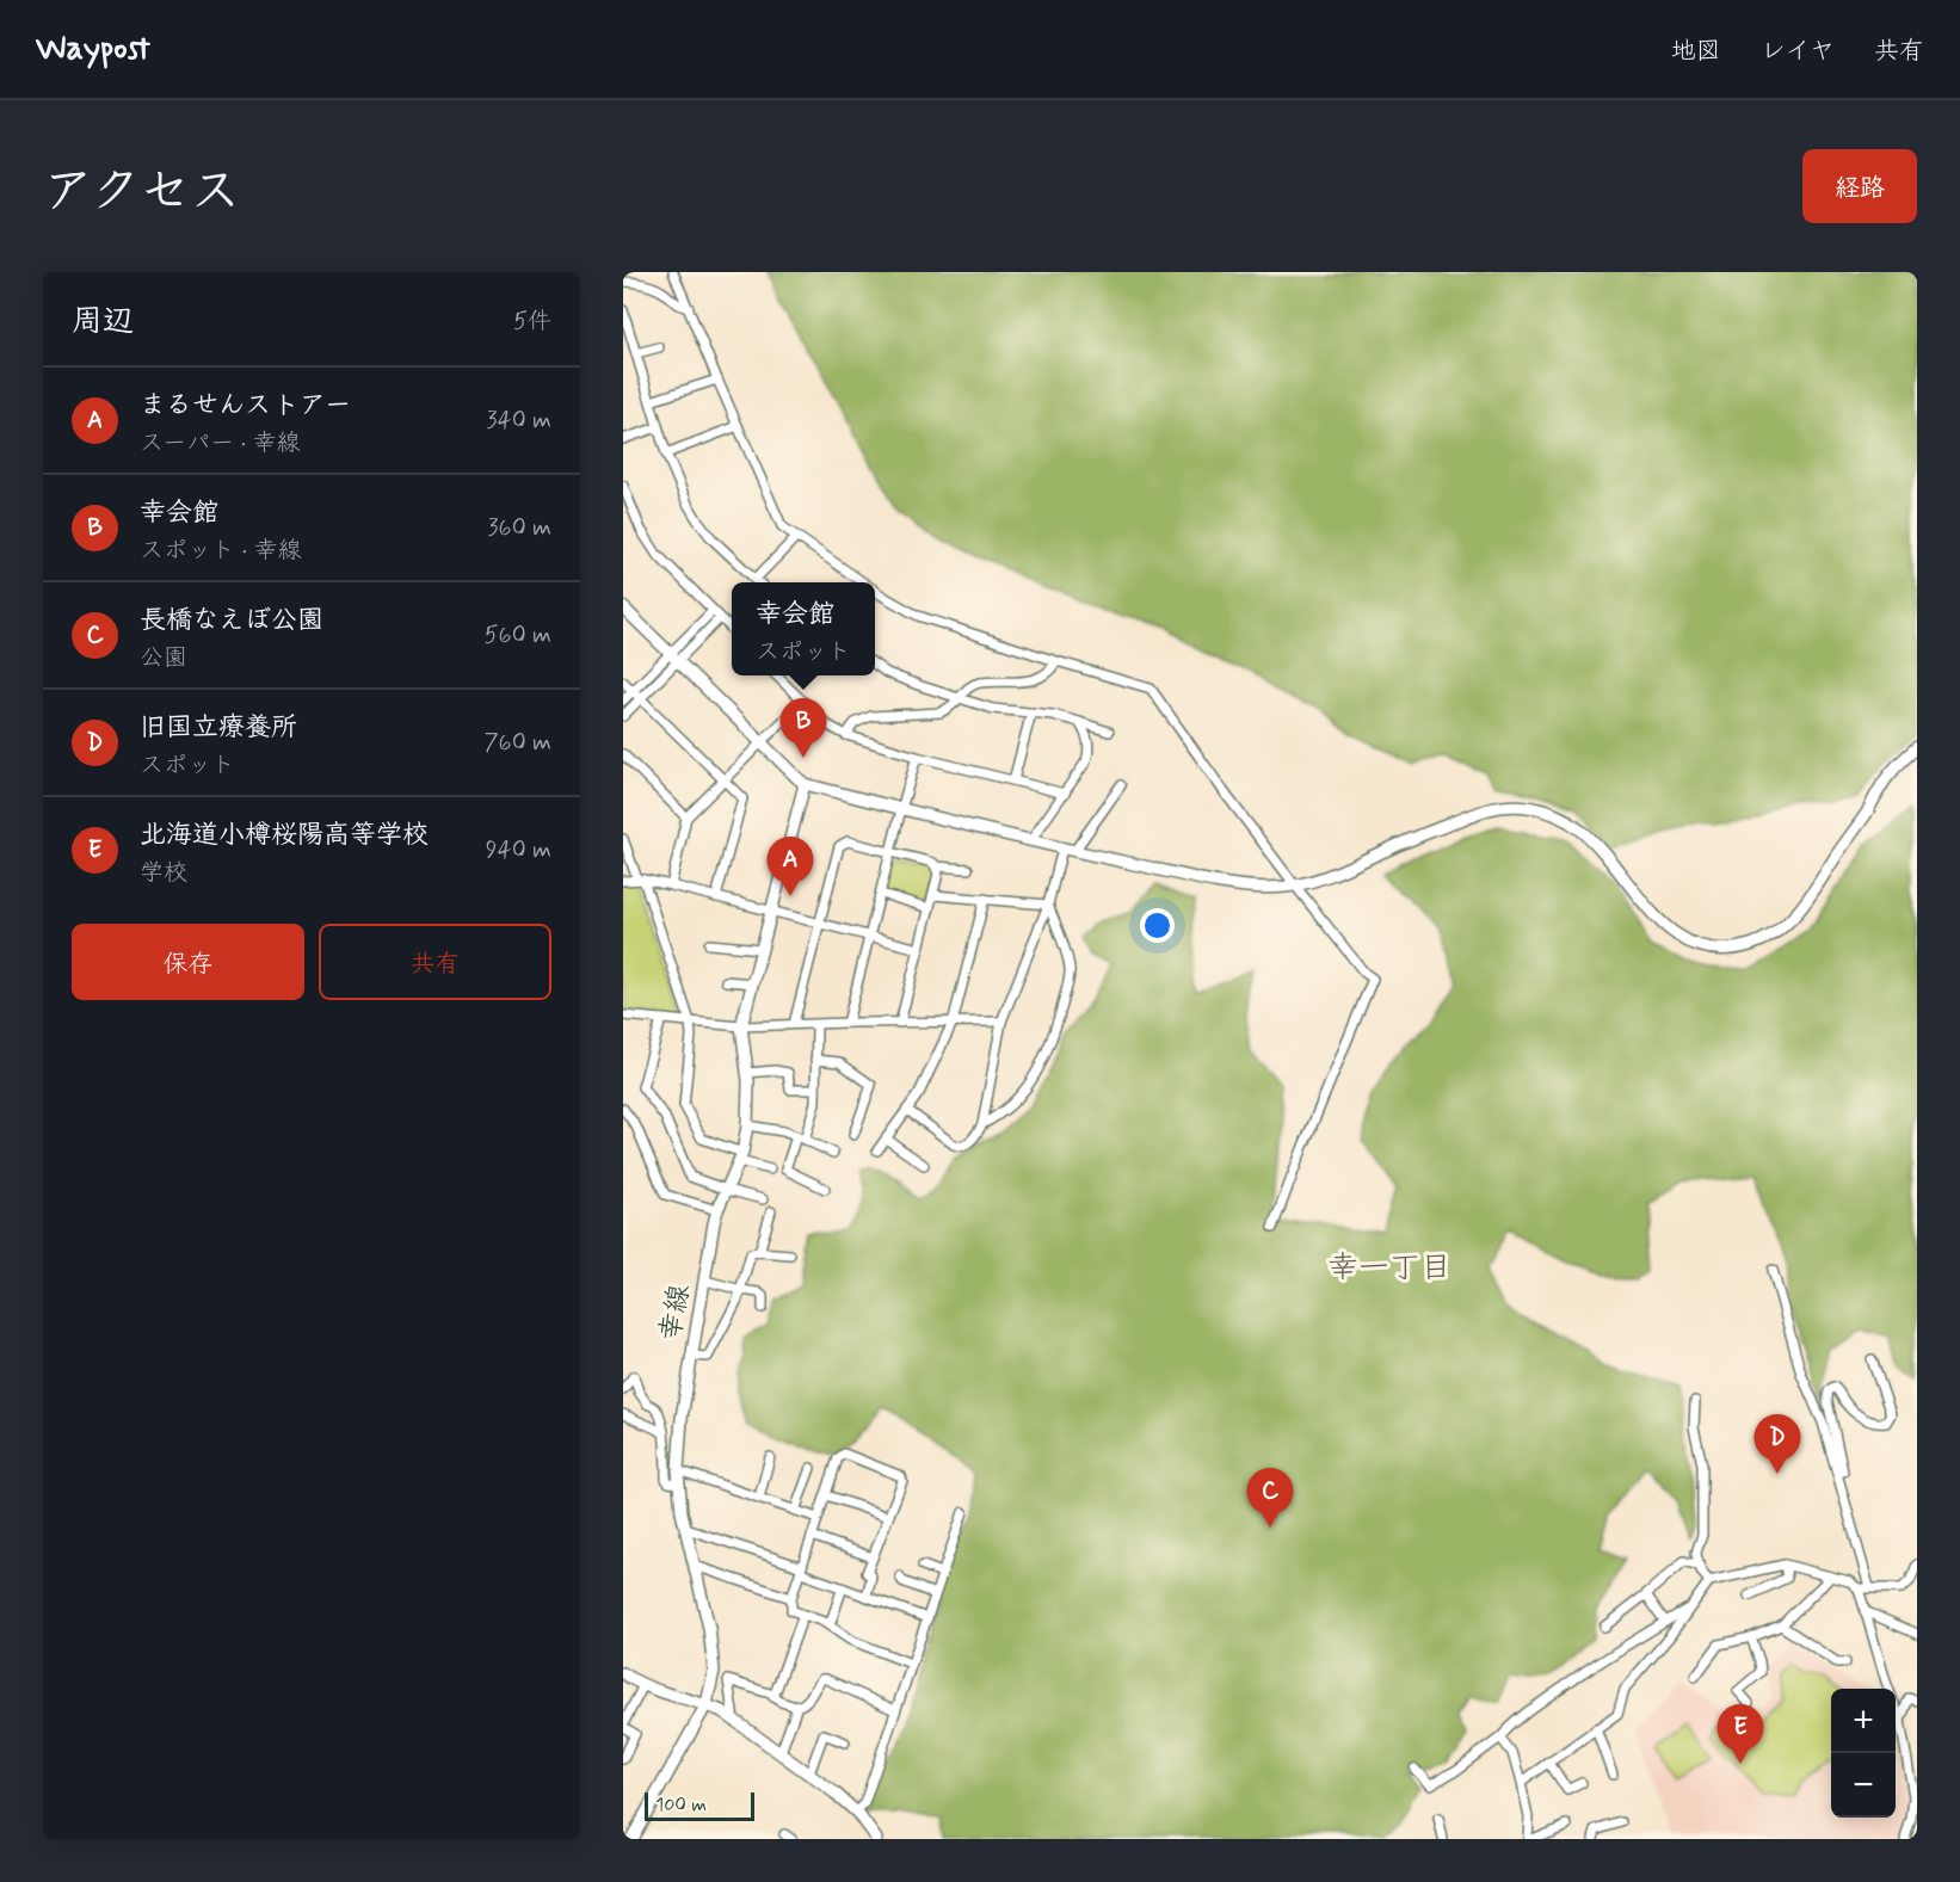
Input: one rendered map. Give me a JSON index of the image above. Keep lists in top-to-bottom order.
{
  "streets": {
    "street": ["幸線"]
  },
  "districts": ["幸一丁目"],
  "scale_bar": "100 m",
  "page": {
    "header": "Waypost",
    "nav": ["地図", "レイヤ", "共有"],
    "title": "アクセス",
    "buttons": [
      "経路",
      ["保存", "共有"]
    ],
    "heading": ["周辺", "5件"],
    "list": [
      {
        "mark": "A",
        "name": "まるせんストアー",
        "note": "スーパー · 幸線",
        "value": "340 m"
      },
      {
        "mark": "B",
        "name": "幸会館",
        "note": "スポット · 幸線",
        "value": "360 m"
      },
      {
        "mark": "C",
        "name": "長橋なえぼ公園",
        "note": "公園",
        "value": "560 m"
      },
      {
        "mark": "D",
        "name": "旧国立療養所",
        "note": "スポット",
        "value": "760 m"
      },
      {
        "mark": "E",
        "name": "北海道小樽桜陽高等学校",
        "note": "学校",
        "value": "940 m"
      }
    ],
    "popup": ["幸会館", "スポット"],
    "pins": [
      "B",
      "A",
      "D",
      "C",
      "E"
    ],
    "map_buttons": ["+", "−"],
    "scale": "100 m"
  }
}
